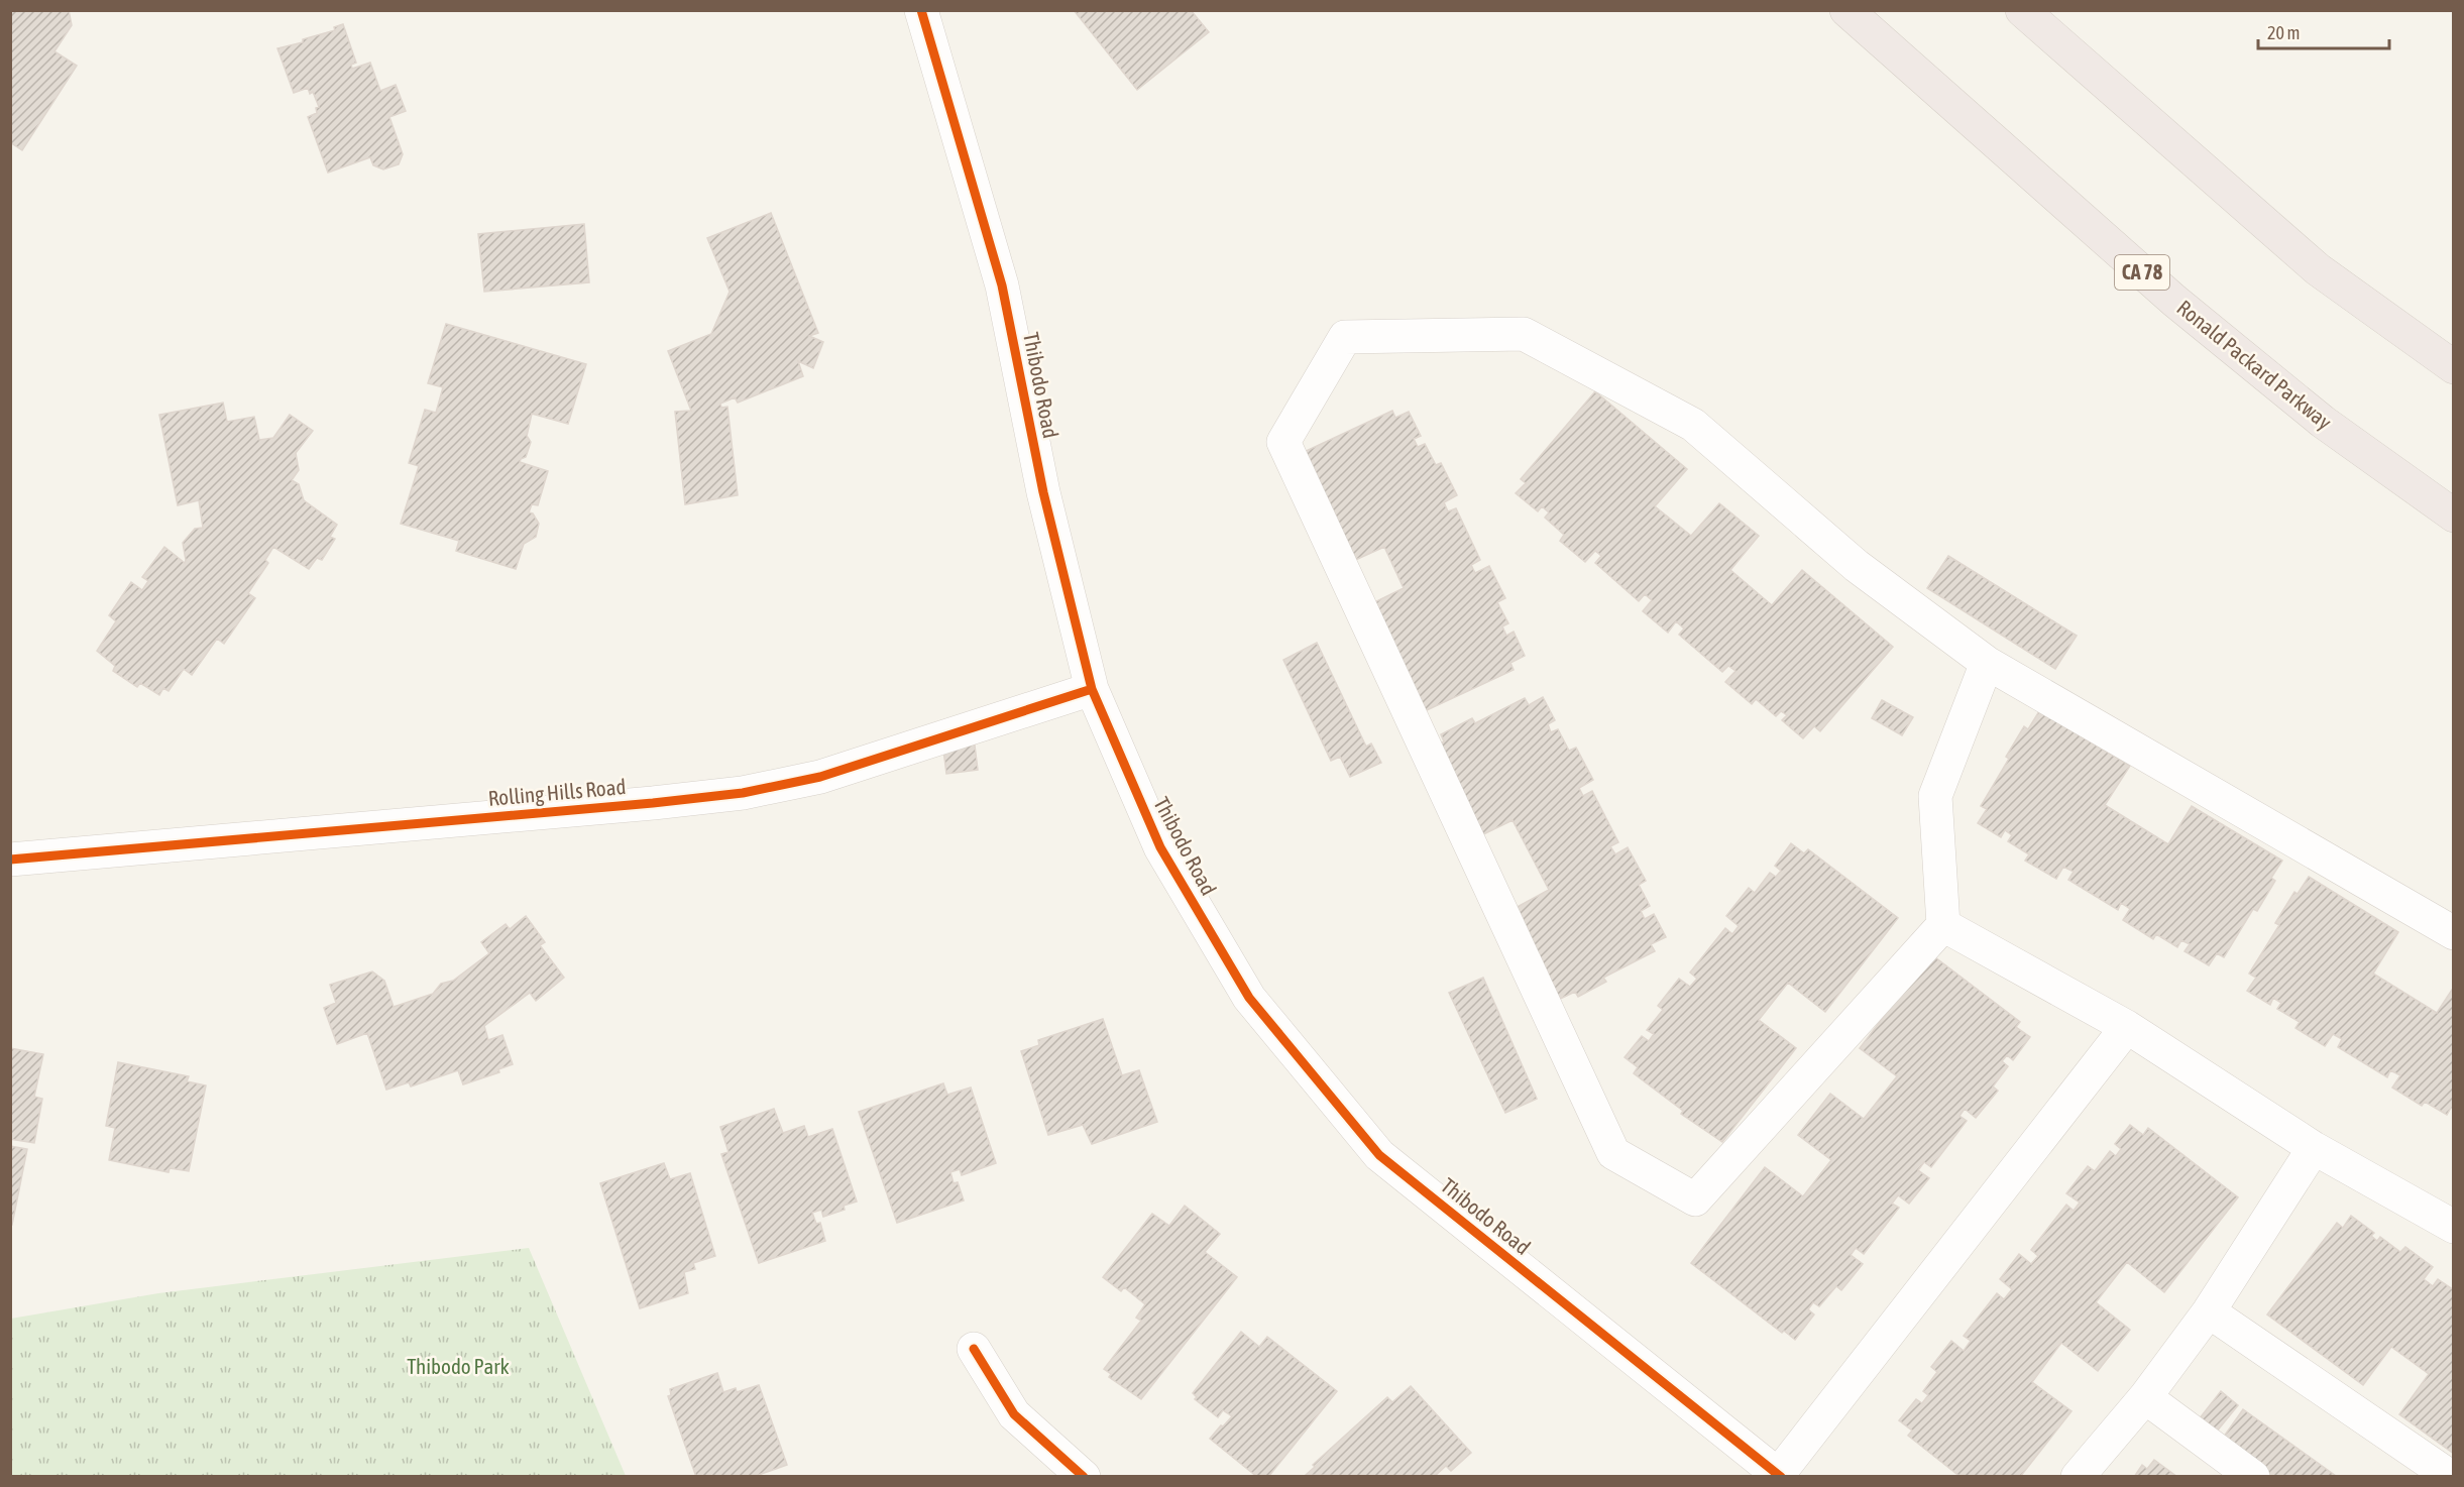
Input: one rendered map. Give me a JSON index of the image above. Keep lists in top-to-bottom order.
{
  "streets": {
    "highway": ["CA 78", "Ronald Packard Parkway"],
    "street": ["Thibodo Road", "Rolling Hills Road"]
  },
  "crossings": [
    ["Thibodo Road", "Rolling Hills Road"]
  ],
  "parks": ["Thibodo Park"],
  "scale_bar": "20 m"
}
